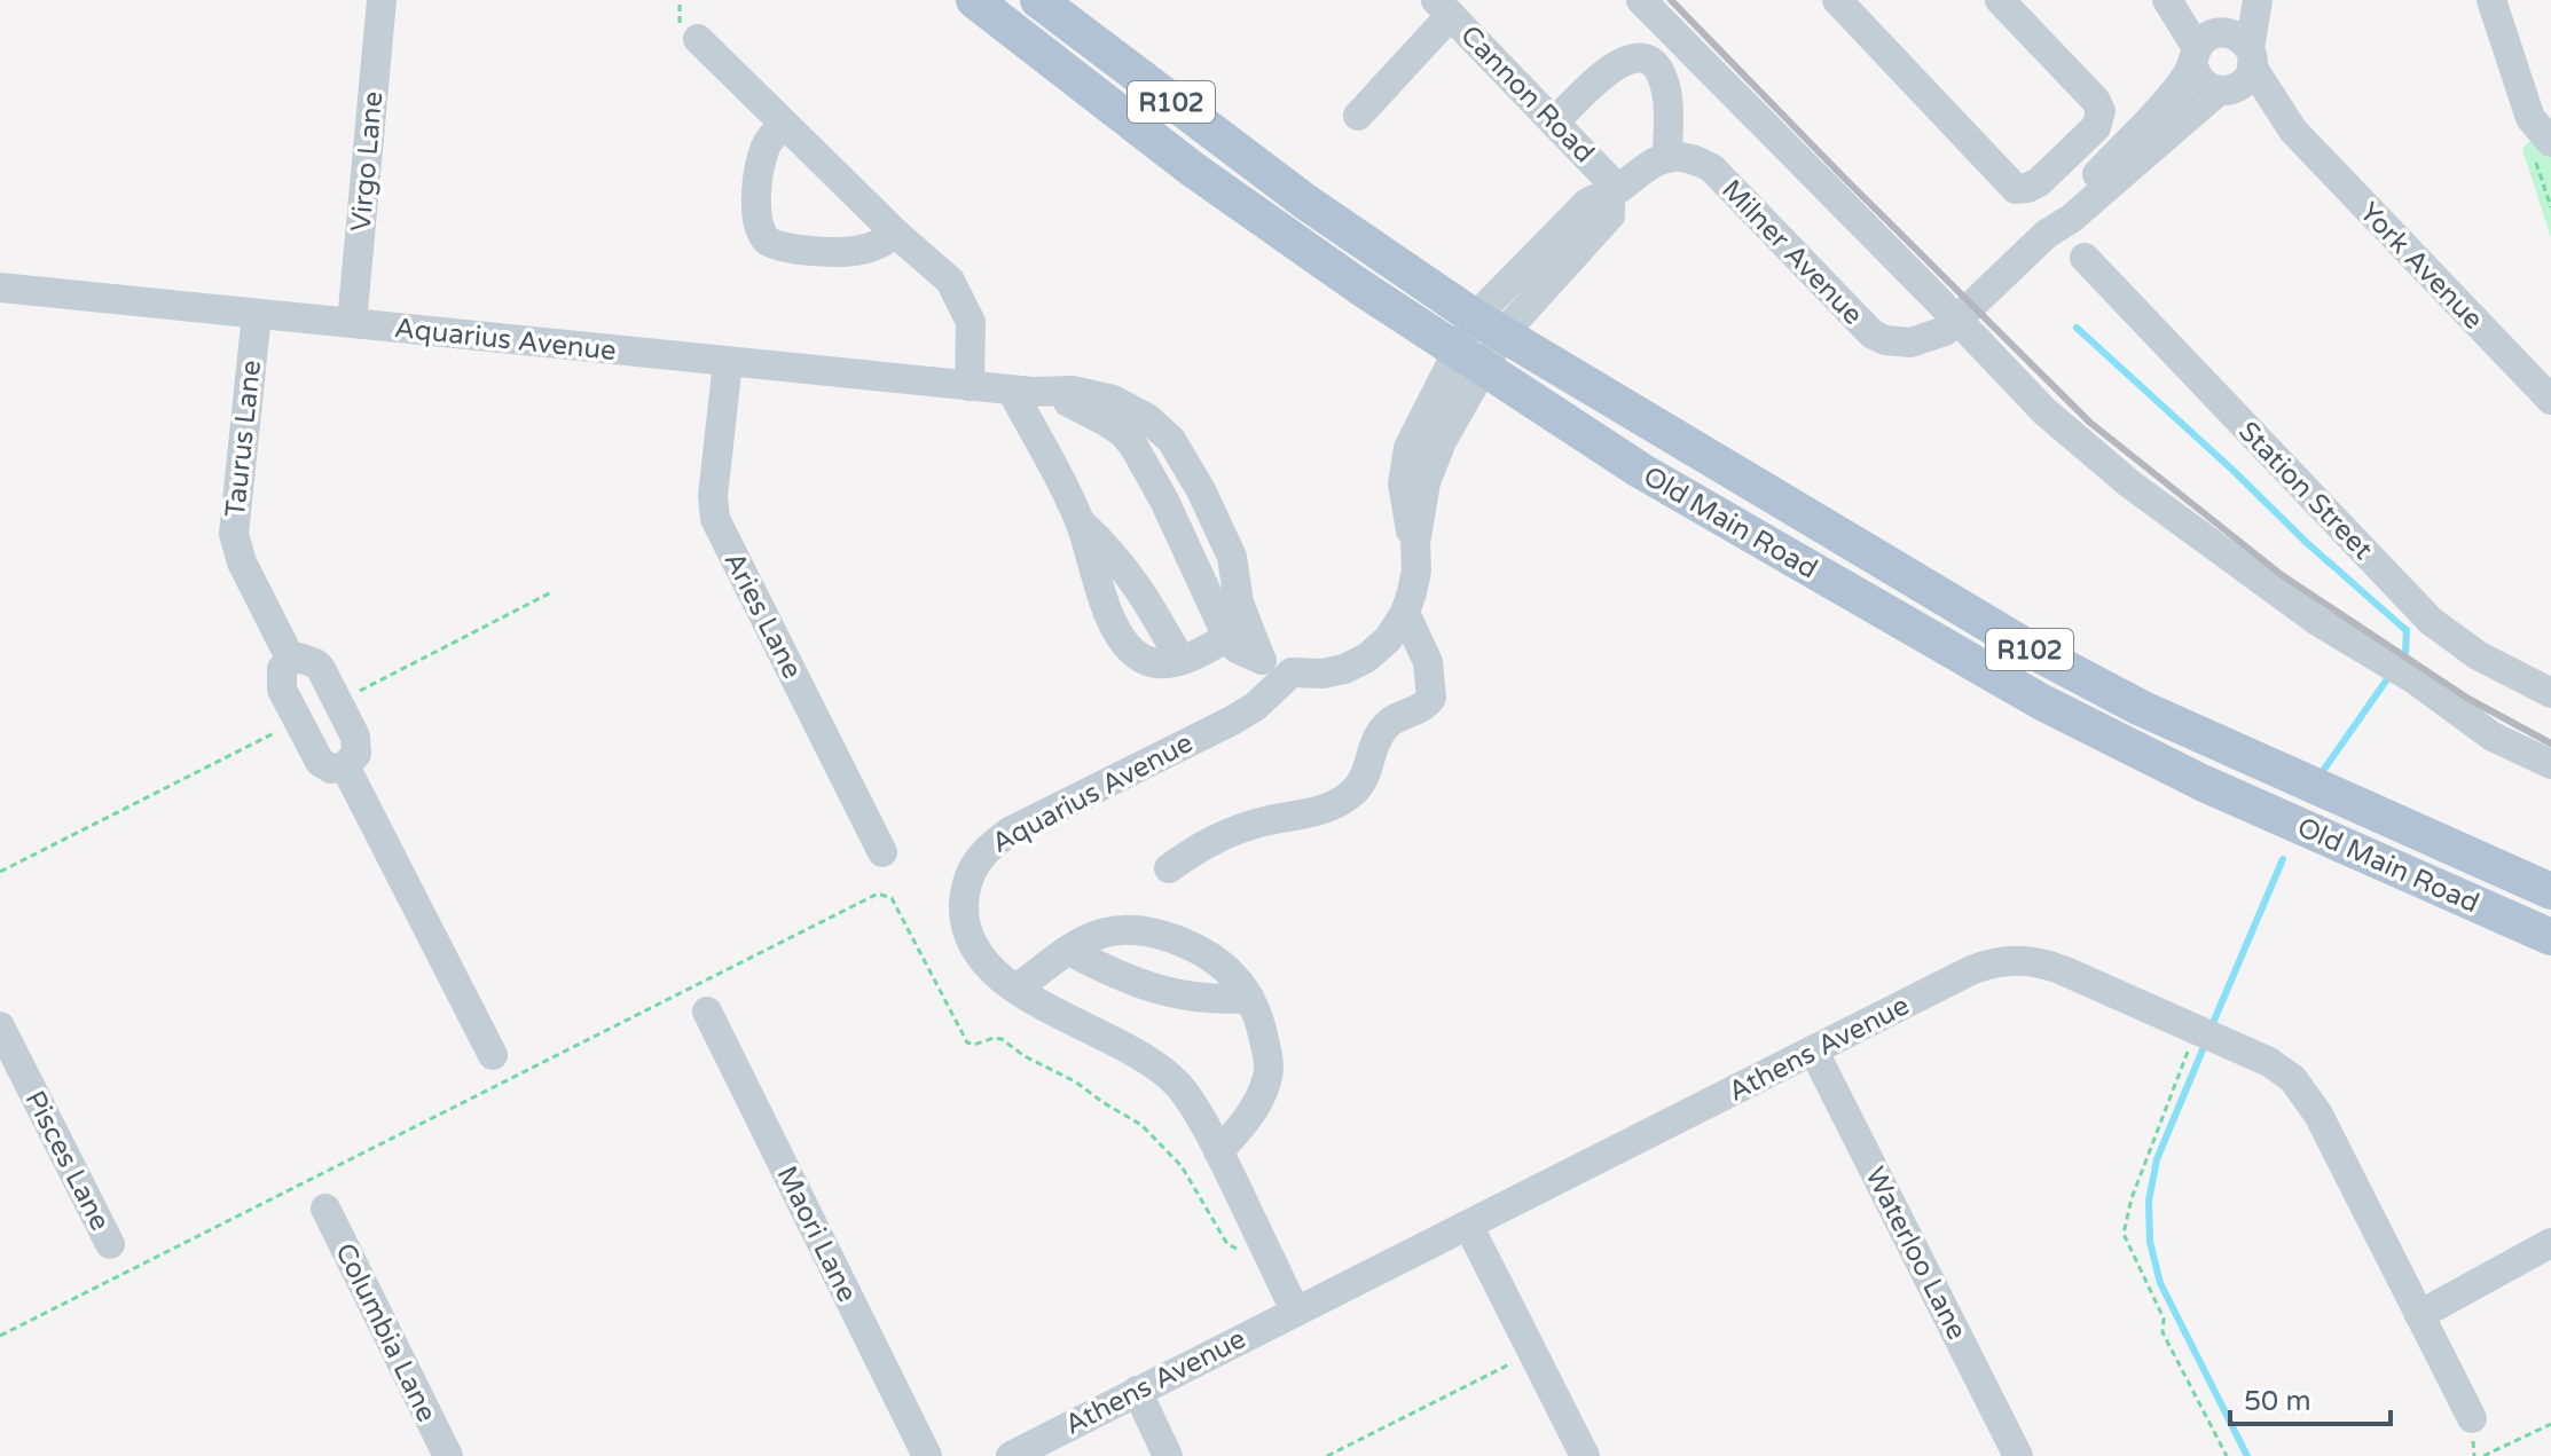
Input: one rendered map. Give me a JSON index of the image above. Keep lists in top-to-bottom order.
{
  "streets": {
    "main road": ["R102", "Old Main Road"],
    "street": [
      "Cannon Road",
      "Virgo Lane",
      "Milner Avenue",
      "York Avenue",
      "Aquarius Avenue",
      "Taurus Lane",
      "Station Street",
      "Aries Lane",
      "Athens Avenue",
      "Pisces Lane",
      "Maori Lane",
      "Waterloo Lane",
      "Columbia Lane"
    ]
  },
  "crossings": [
    ["Virgo Lane", "Aquarius Avenue"],
    ["Milner Avenue", "York Avenue"],
    ["Aquarius Avenue", "Taurus Lane"],
    ["Aquarius Avenue", "Aries Lane"],
    ["Aquarius Avenue", "Athens Avenue"],
    ["Athens Avenue", "Waterloo Lane"]
  ],
  "scale_bar": "50 m"
}
